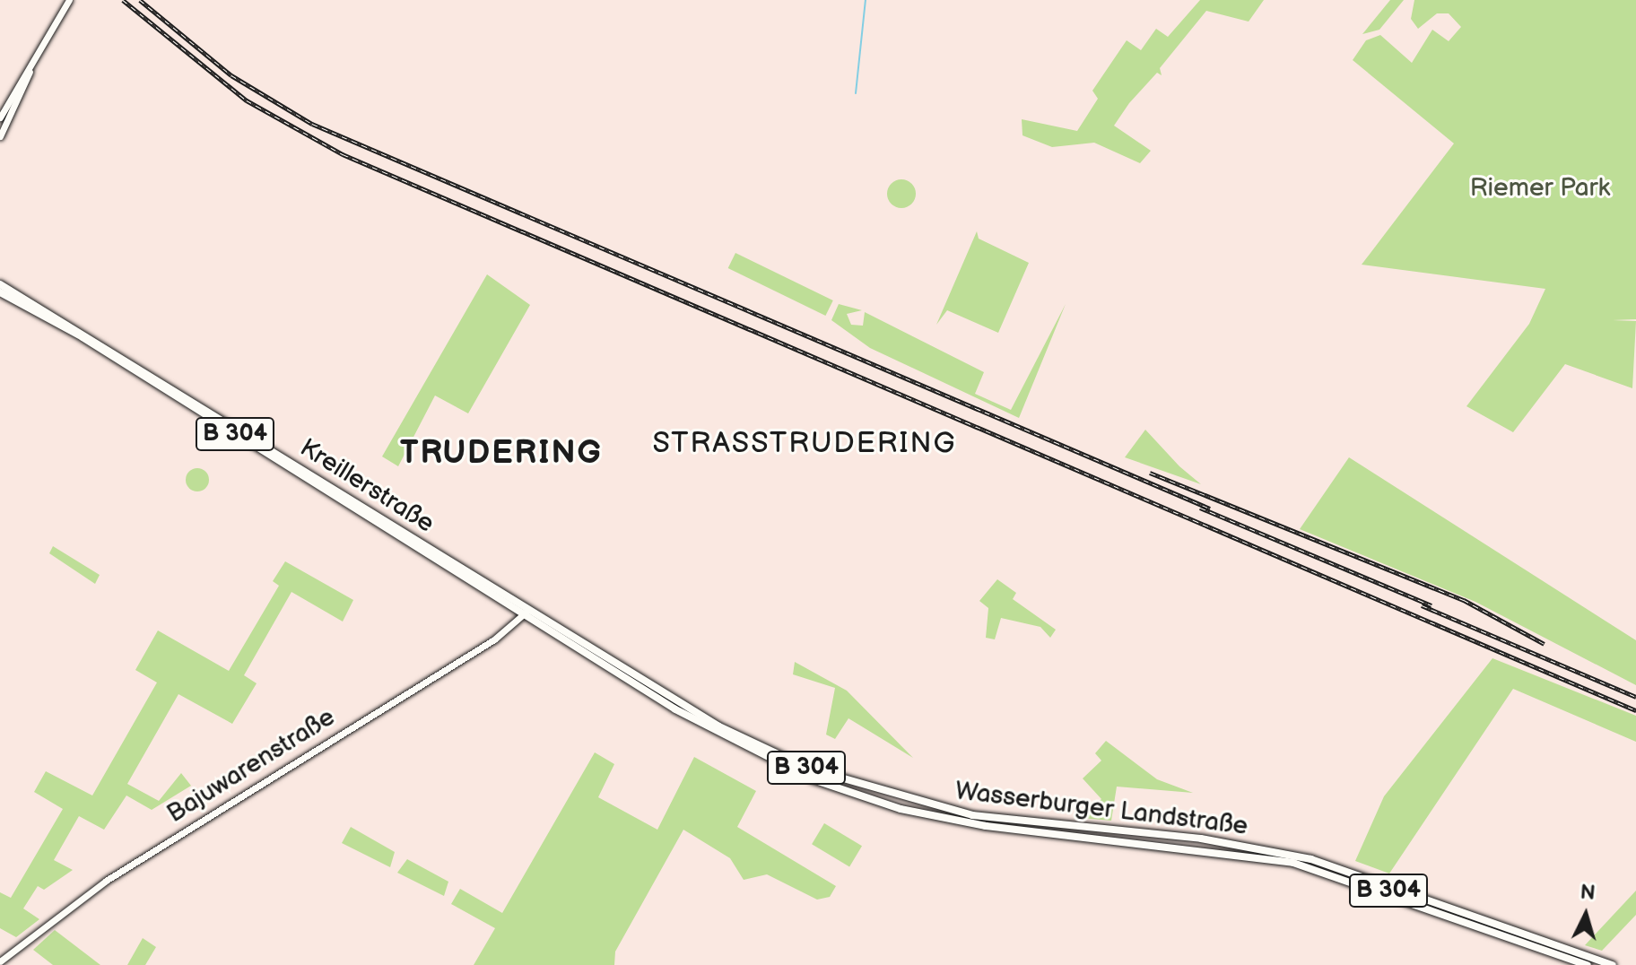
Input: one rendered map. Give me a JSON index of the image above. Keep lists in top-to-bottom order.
{
  "streets": {
    "main road": [
      "B 304",
      "Kreillerstraße",
      "Bajuwarenstraße",
      "Wasserburger Landstraße"
    ]
  },
  "crossings": [
    ["Kreillerstraße", "Bajuwarenstraße"],
    ["Kreillerstraße", "Wasserburger Landstraße"],
    ["Bajuwarenstraße", "Wasserburger Landstraße"]
  ],
  "districts": ["STRASSTRUDERING", "TRUDERING"],
  "parks": ["Riemer Park"],
  "north": "top"
}
